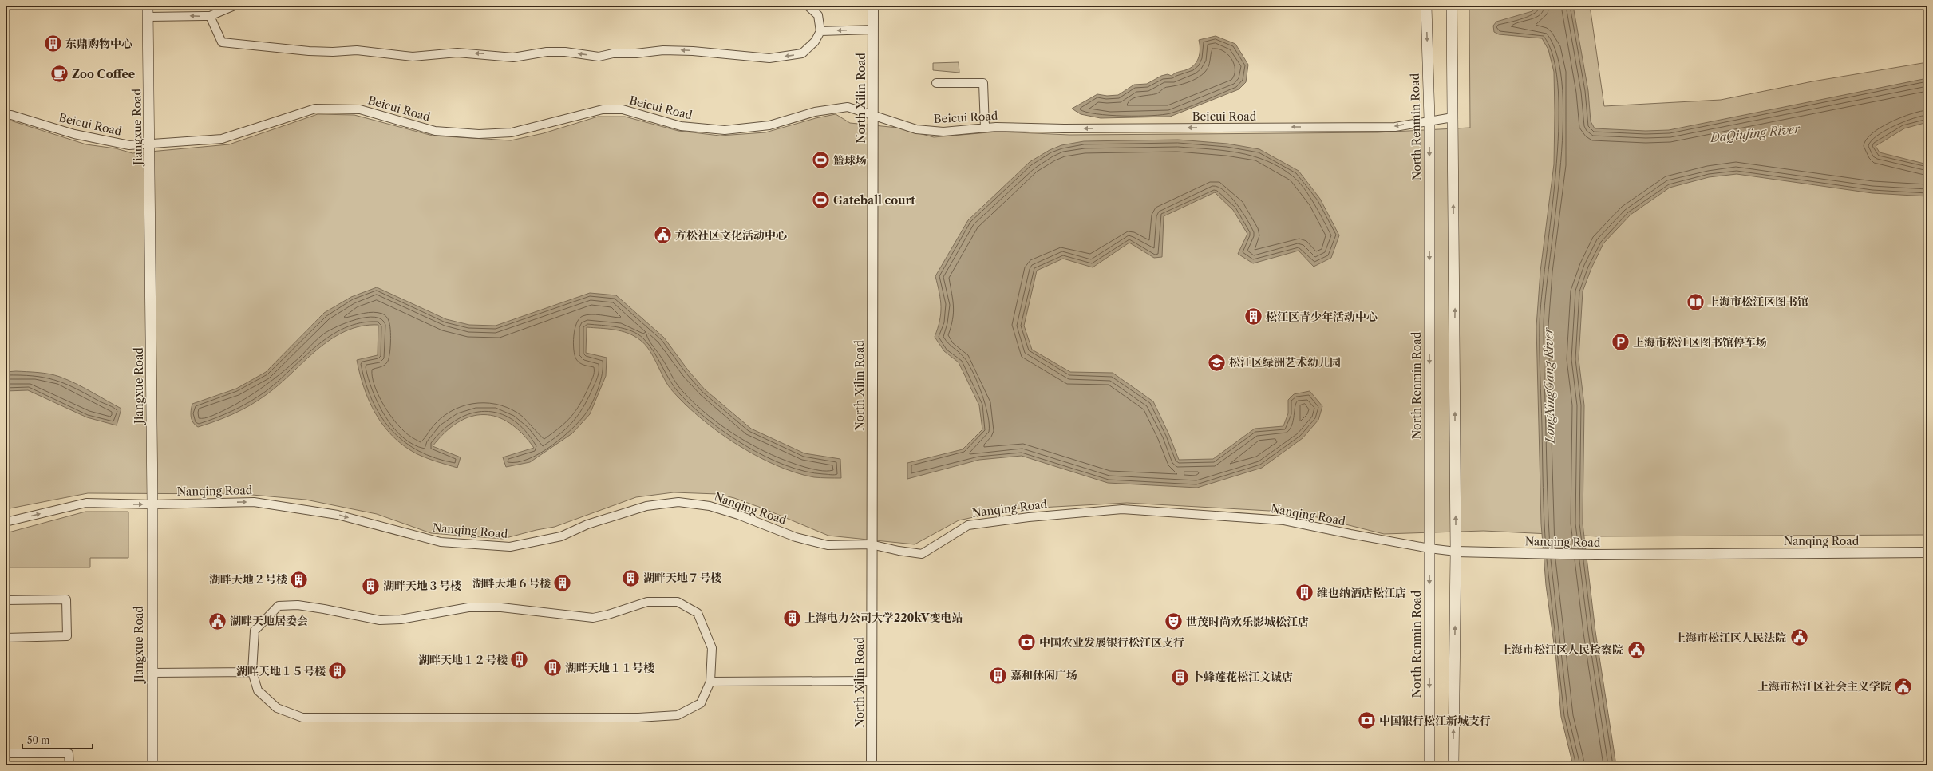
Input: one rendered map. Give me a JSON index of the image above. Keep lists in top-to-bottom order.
{
  "streets": {
    "main road": ["Jiangxue Road", "North Renmin Road"],
    "street": ["North Xilin Road", "Beicui Road", "Nanqing Road"]
  },
  "crossings": [
    ["North Xilin Road", "Beicui Road"],
    ["North Xilin Road", "Nanqing Road"],
    ["Beicui Road", "Jiangxue Road"],
    ["Beicui Road", "North Renmin Road"],
    ["Jiangxue Road", "Nanqing Road"],
    ["North Renmin Road", "Nanqing Road"]
  ],
  "one_way": ["Nanqing Road"],
  "water": ["DaQiuJing River", "LongXingGang River"],
  "places": {
    "building": [
      "东鼎购物中心",
      "松江区青少年活动中心",
      "湖畔天地７号楼",
      "湖畔天地２号楼",
      "湖畔天地６号楼",
      "湖畔天地３号楼",
      "维也纳酒店松江店",
      "上海电力公司大学220kV变电站",
      "湖畔天地１２号楼",
      "湖畔天地１１号楼",
      "湖畔天地１５号楼",
      "嘉和休闲广场",
      "卜蜂莲花松江文诚店"
    ],
    "cafe": ["Zoo Coffee"],
    "sports": ["篮球场", "Gateball court"],
    "public building": [
      "方松社区文化活动中心",
      "湖畔天地居委会",
      "上海市松江区人民法院",
      "上海市松江区人民检察院",
      "上海市松江区社会主义学院"
    ],
    "library": ["上海市松江区图书馆"],
    "parking": ["上海市松江区图书馆停车场"],
    "school or university": ["松江区绿洲艺术幼儿园"],
    "theatre": ["世茂时尚欢乐影城松江店"],
    "bank": ["中国农业发展银行松江区支行", "中国银行松江新城支行"]
  },
  "scale_bar": "50 m"
}
